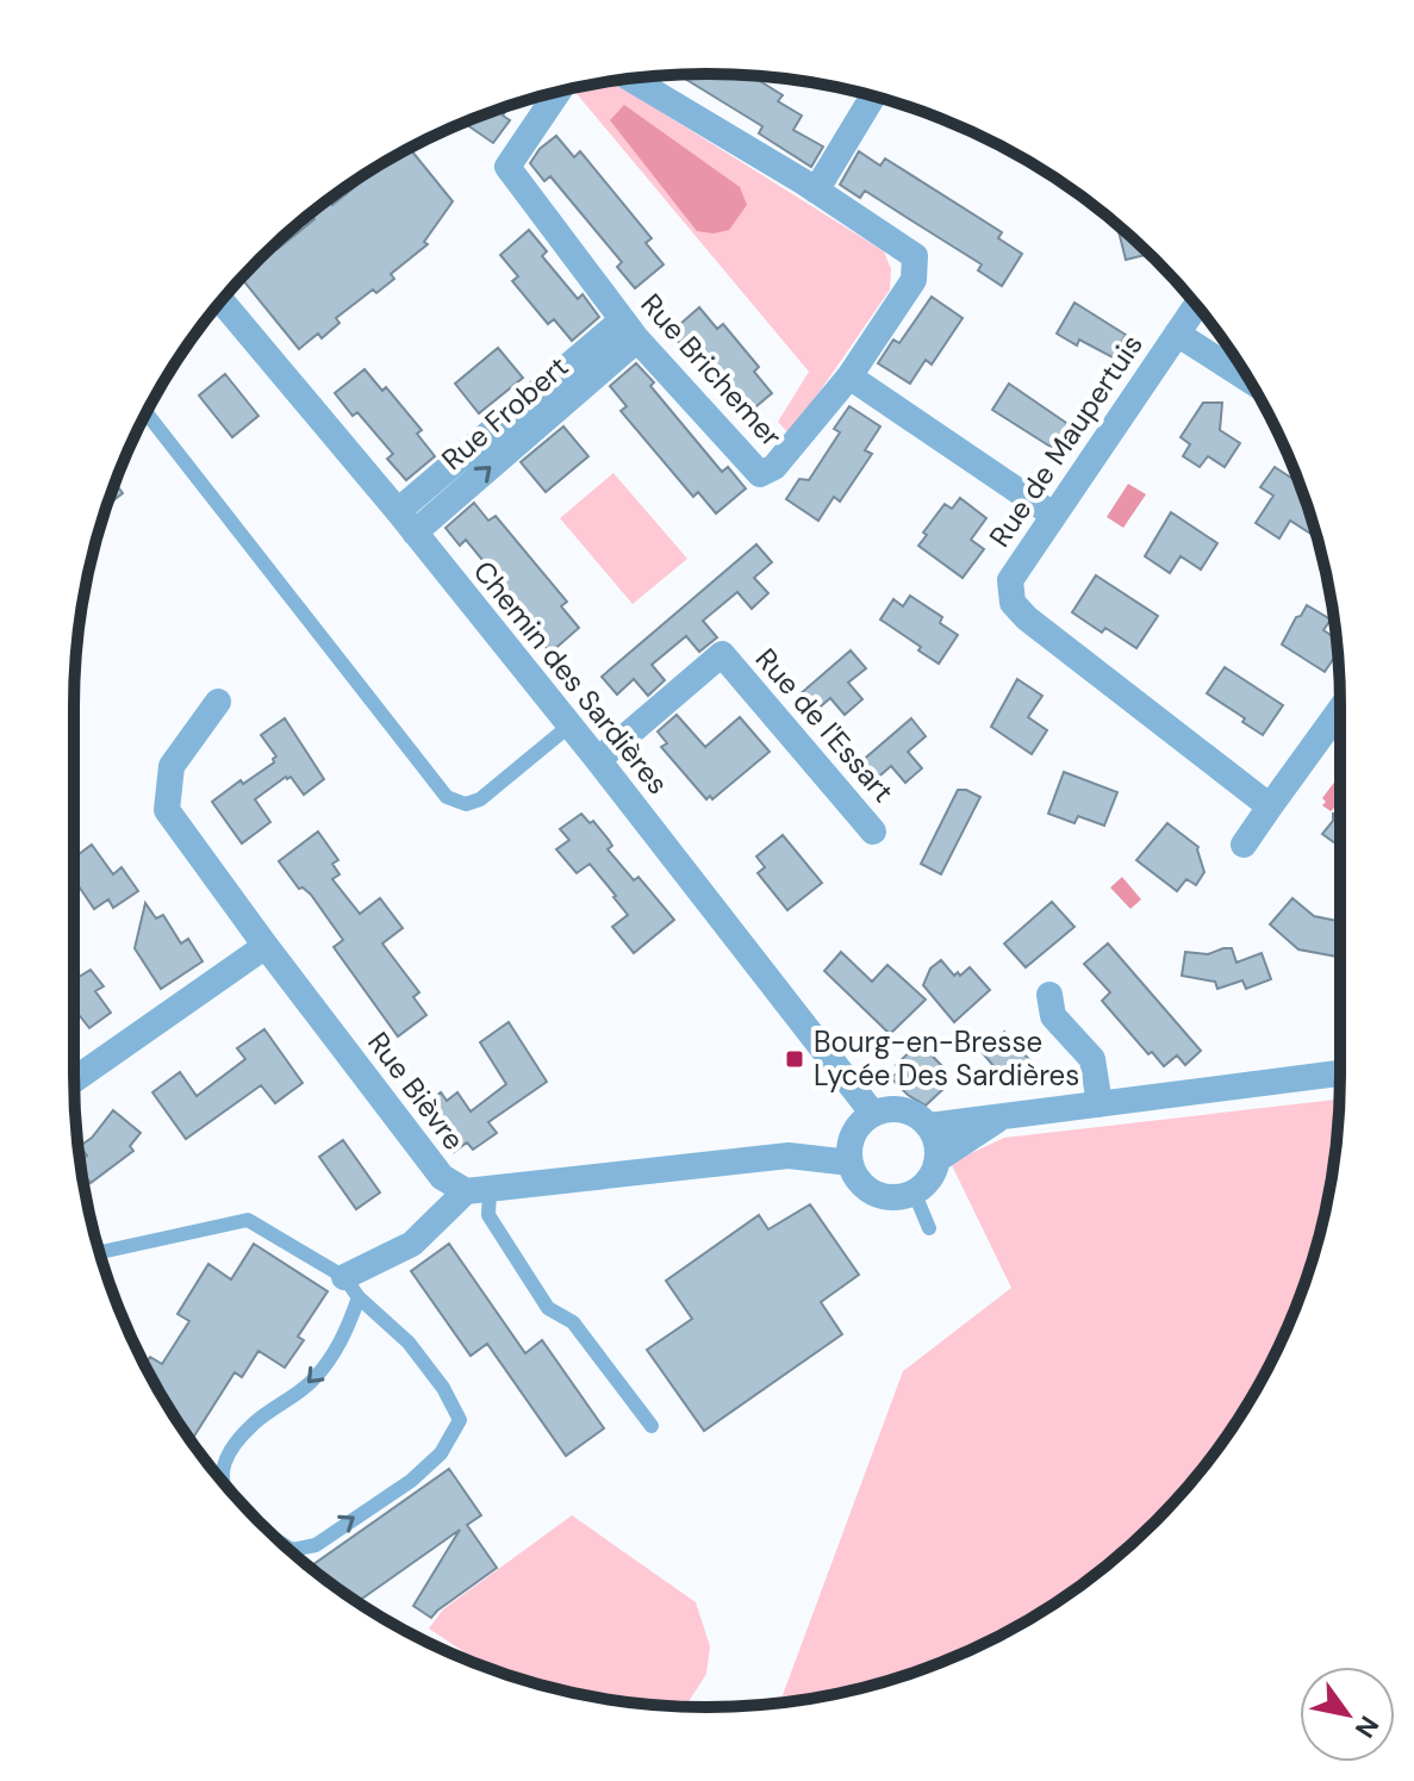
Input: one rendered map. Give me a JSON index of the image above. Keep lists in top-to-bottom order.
{
  "streets": {
    "street": [
      "Rue Brichemer",
      "Rue Frobert",
      "Rue de Maupertuis",
      "Chemin des Sardières",
      "Rue de l'Essart",
      "Rue Bièvre"
    ]
  },
  "crossings": [
    ["Rue Brichemer", "Rue Frobert"],
    ["Rue Frobert", "Chemin des Sardières"],
    ["Chemin des Sardières", "Rue de l'Essart"]
  ],
  "places": {
    "transit": ["Bourg-en-Bresse Lycée Des Sardières"]
  },
  "north": "bottom right"
}
